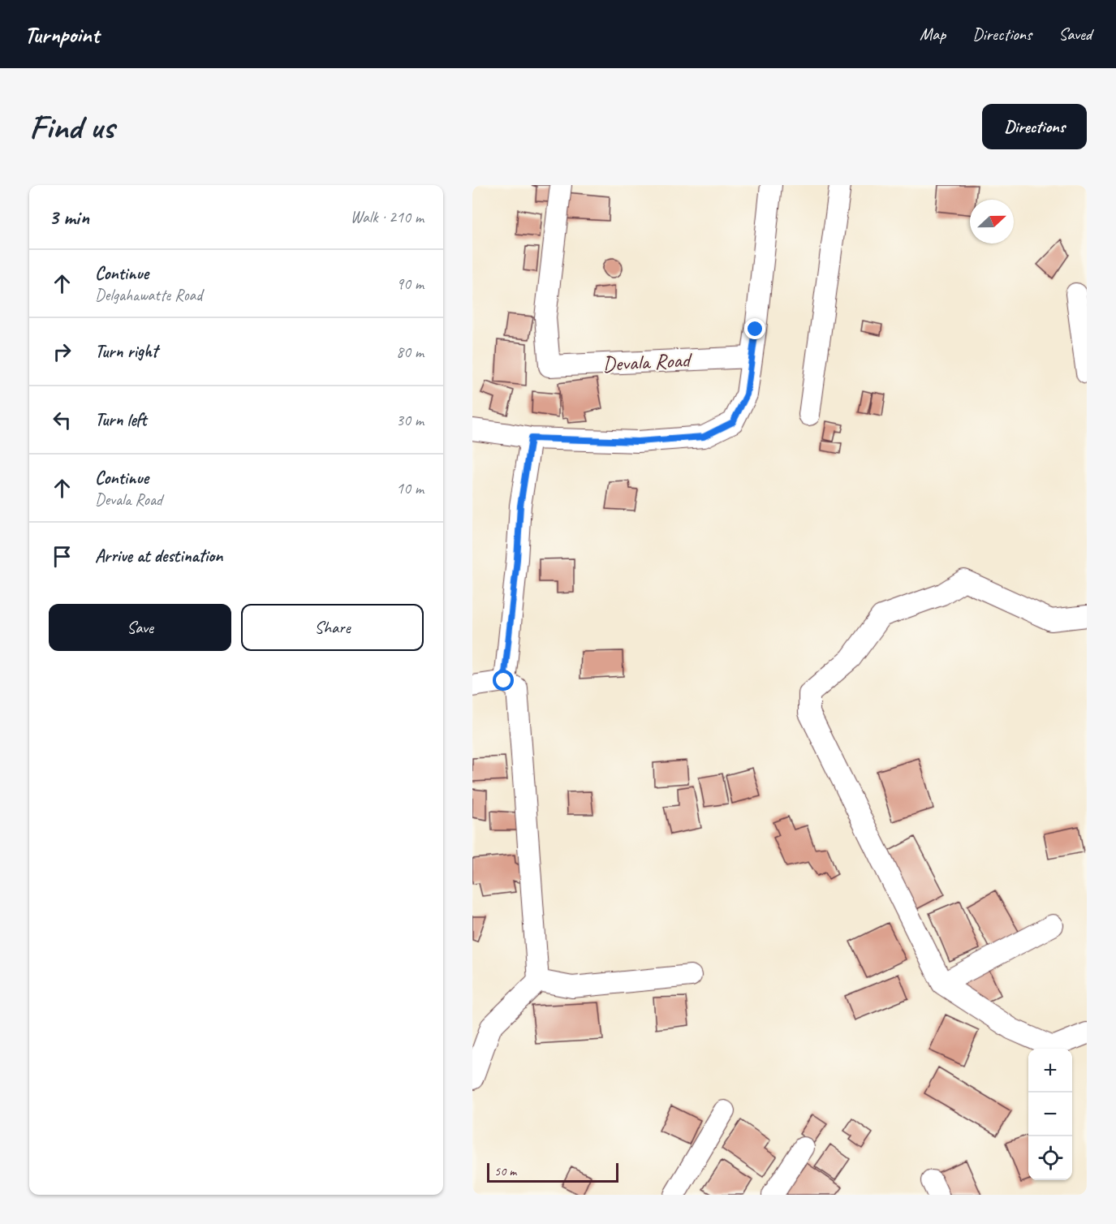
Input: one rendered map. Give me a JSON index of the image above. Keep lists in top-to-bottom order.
{
  "streets": {
    "street": ["Devala Road"]
  },
  "scale_bar": "50 m",
  "north": "right",
  "page": {
    "header": "Turnpoint",
    "nav": ["Map", "Directions", "Saved"],
    "buttons": [
      "Directions",
      ["Save", "Share"]
    ],
    "title": "Find us",
    "heading": ["3 min", "Walk · 210 m"],
    "list": [
      ["Continue", "Delgahawatte Road", "90 m"],
      ["Turn right", "80 m"],
      ["Turn left", "30 m"],
      ["Continue", "Devala Road", "10 m"],
      "Arrive at destination"
    ],
    "map_buttons": ["+", "−"],
    "scale": "50 m"
  }
}
